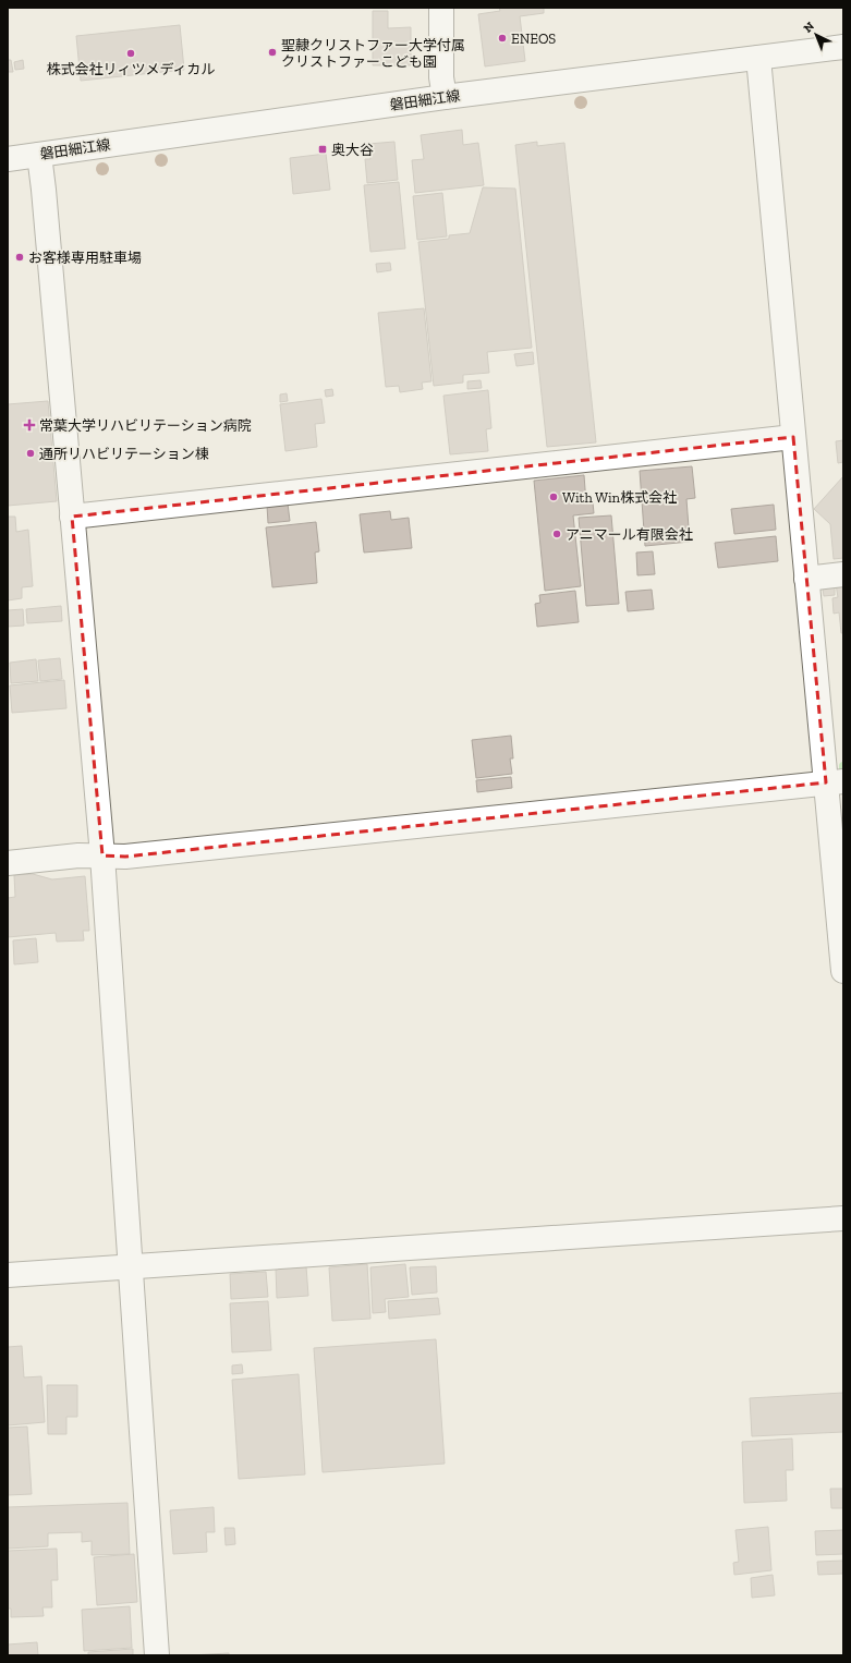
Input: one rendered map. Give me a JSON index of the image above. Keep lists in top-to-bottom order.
{
  "streets": {
    "street": ["磐田細江線"]
  },
  "places": {
    "other": [
      "ENEOS",
      "聖隷クリストファー大学付属 クリストファーこども園",
      "株式会社リィツメディカル",
      "お客様専用駐車場",
      "通所リハビリテーション棟",
      "With Win株式会社",
      "アニマール有限会社"
    ],
    "transit": ["奥大谷"],
    "health": ["常葉大学リハビリテーション病院"]
  },
  "north": "top left"
}
